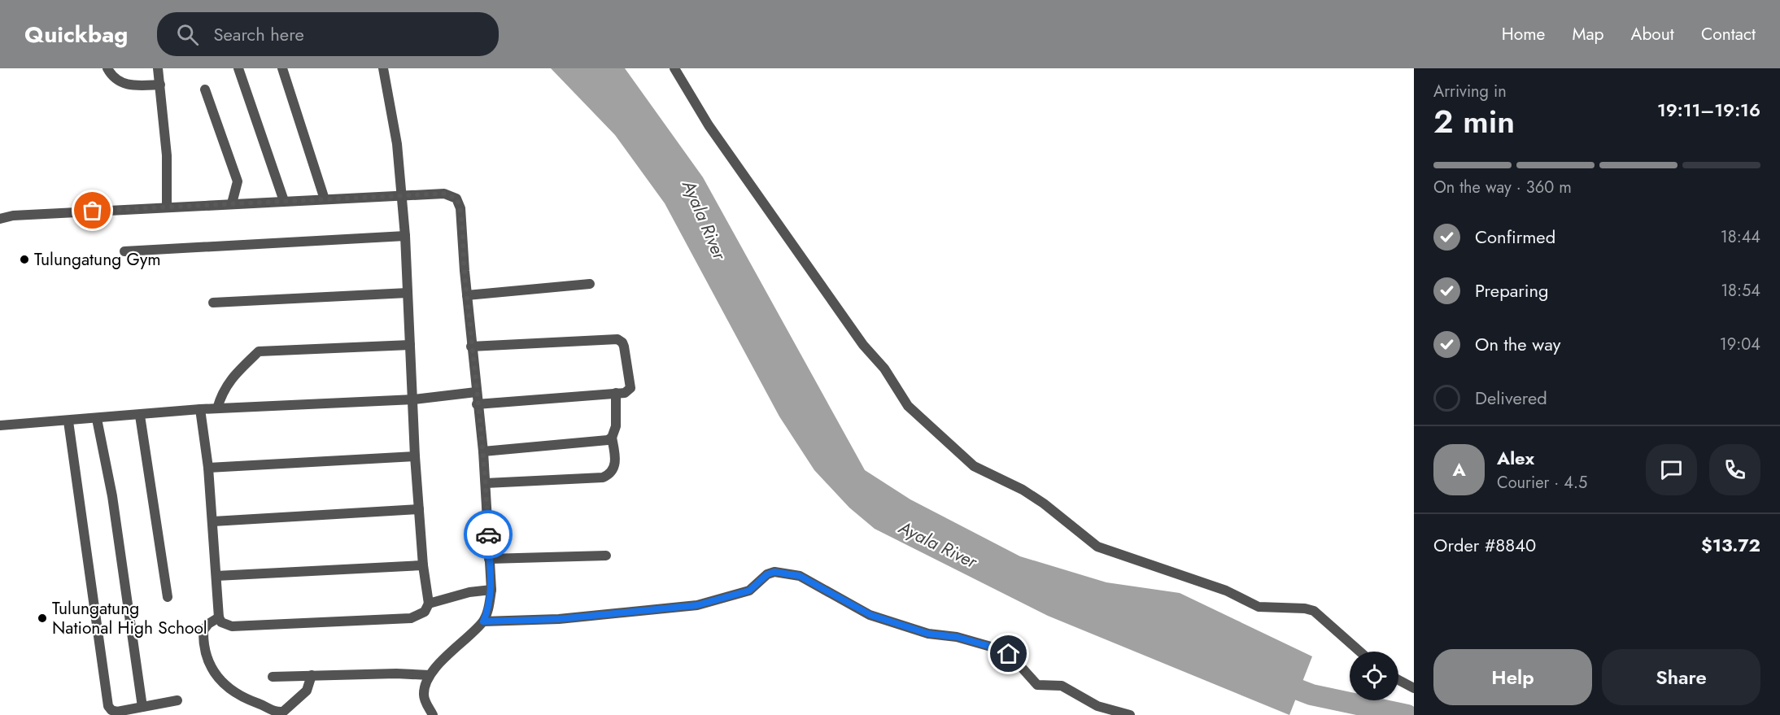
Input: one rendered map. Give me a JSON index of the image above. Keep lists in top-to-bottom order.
{
  "water": ["Ayala River"],
  "places": ["Tulungatung Gym", "Tulungatung National High School"],
  "page": {
    "header": "Quickbag",
    "search": "Search here",
    "nav": [
      "Home",
      "Map",
      "About",
      "Contact"
    ],
    "heading": ["2 min", "Arriving in", "19:11–19:16"],
    "panel": [
      "Alex",
      "Courier · 4.5",
      "Order #8840",
      "$13.72"
    ],
    "bar": "On the way · 360 m",
    "list": [
      ["Confirmed", "18:44"],
      ["Preparing", "18:54"],
      ["On the way", "19:04"],
      "Delivered"
    ],
    "round": "A",
    "buttons": ["Help", "Share"]
  }
}
